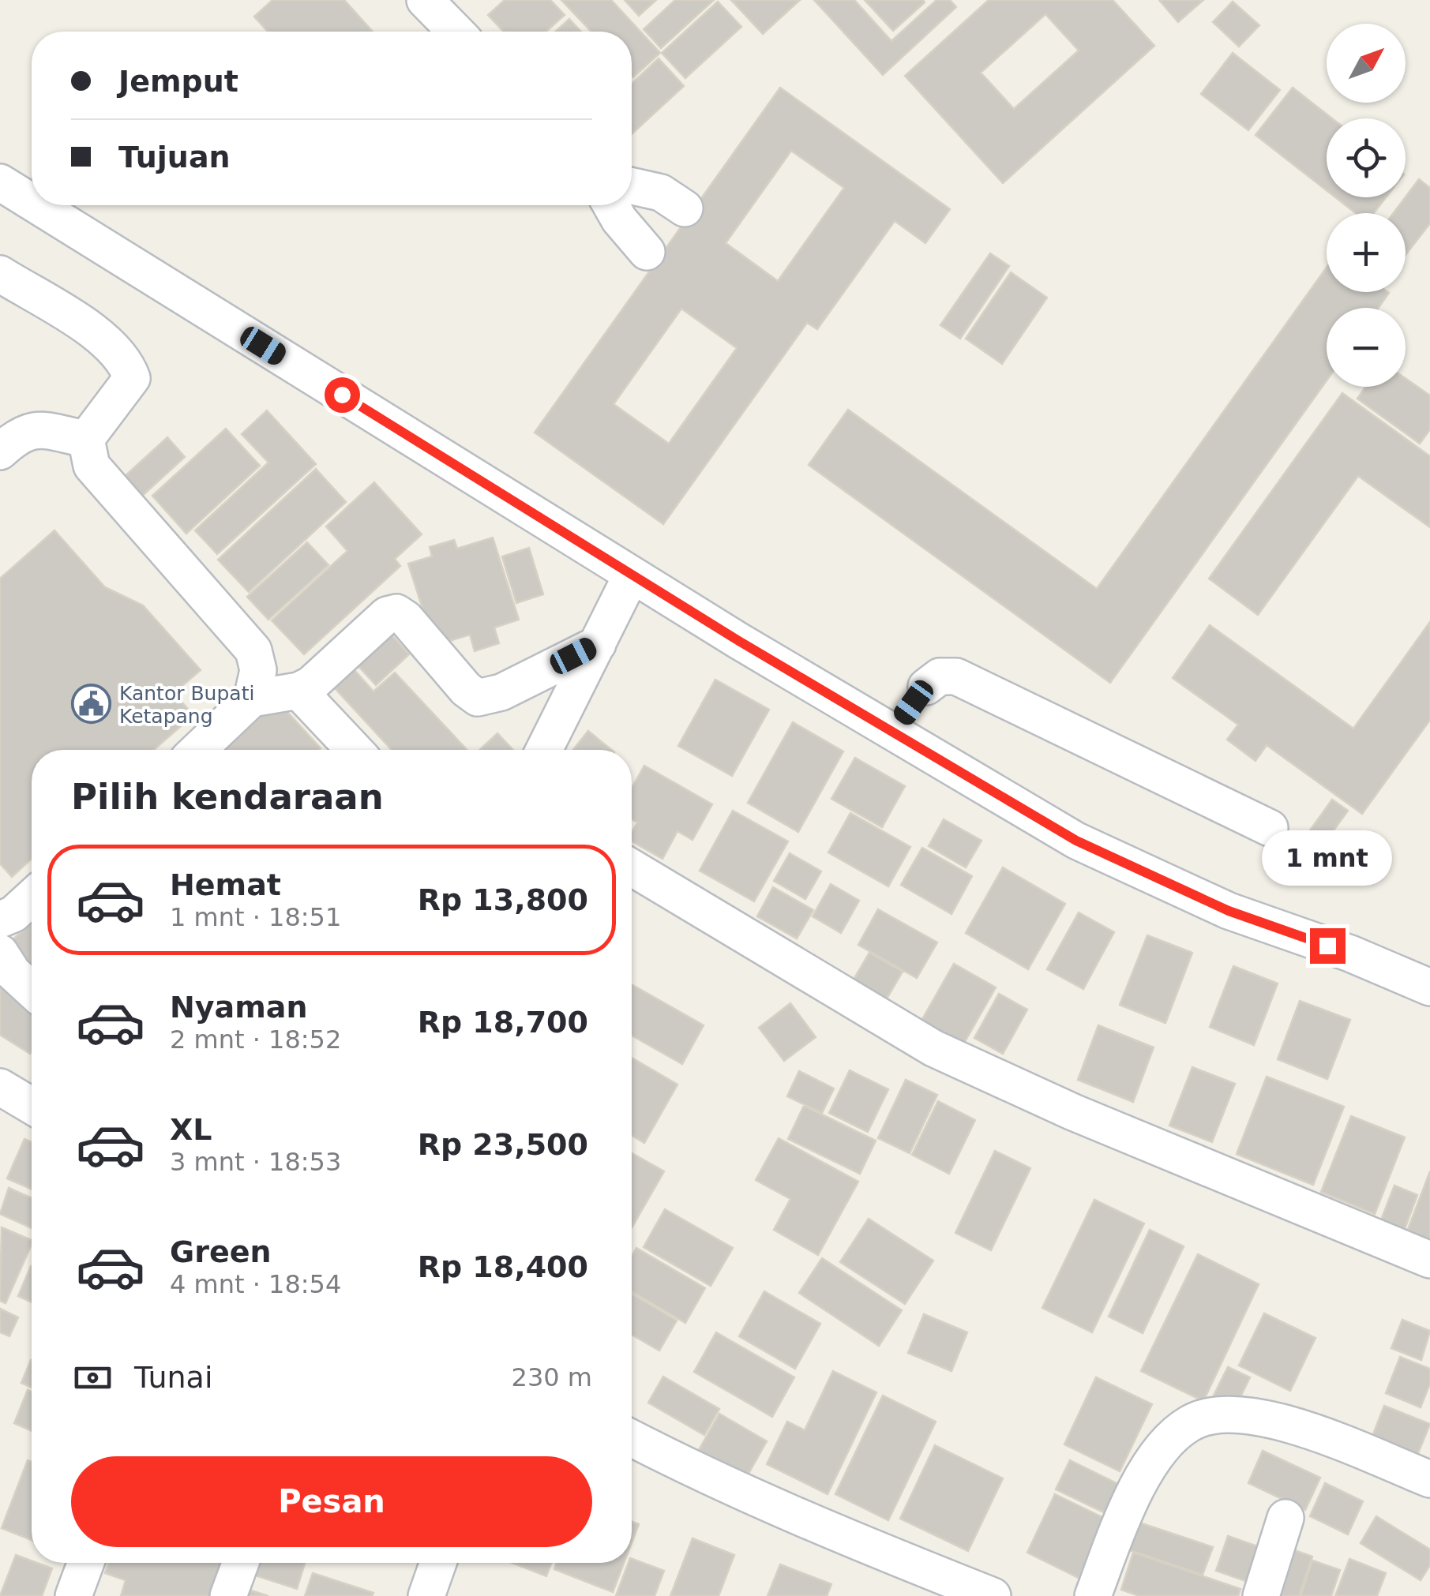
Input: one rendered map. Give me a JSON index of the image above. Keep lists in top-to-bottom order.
{
  "places": {
    "public building": ["Kantor Bupati Ketapang"]
  },
  "north": "top right",
  "page": {
    "map_buttons": ["+", "−"],
    "banner": ["Jemput", "Tujuan"],
    "heading": "Pilih kendaraan",
    "bubble": "1 mnt",
    "list": [
      {
        "name": "Hemat",
        "note": "1 mnt · 18:51",
        "value": "Rp 13,800"
      },
      {
        "name": "Nyaman",
        "note": "2 mnt · 18:52",
        "value": "Rp 18,700"
      },
      {
        "name": "XL",
        "note": "3 mnt · 18:53",
        "value": "Rp 23,500"
      },
      {
        "name": "Green",
        "note": "4 mnt · 18:54",
        "value": "Rp 18,400"
      }
    ],
    "pay": ["Tunai", "230 m"],
    "buttons": "Pesan"
  }
}
